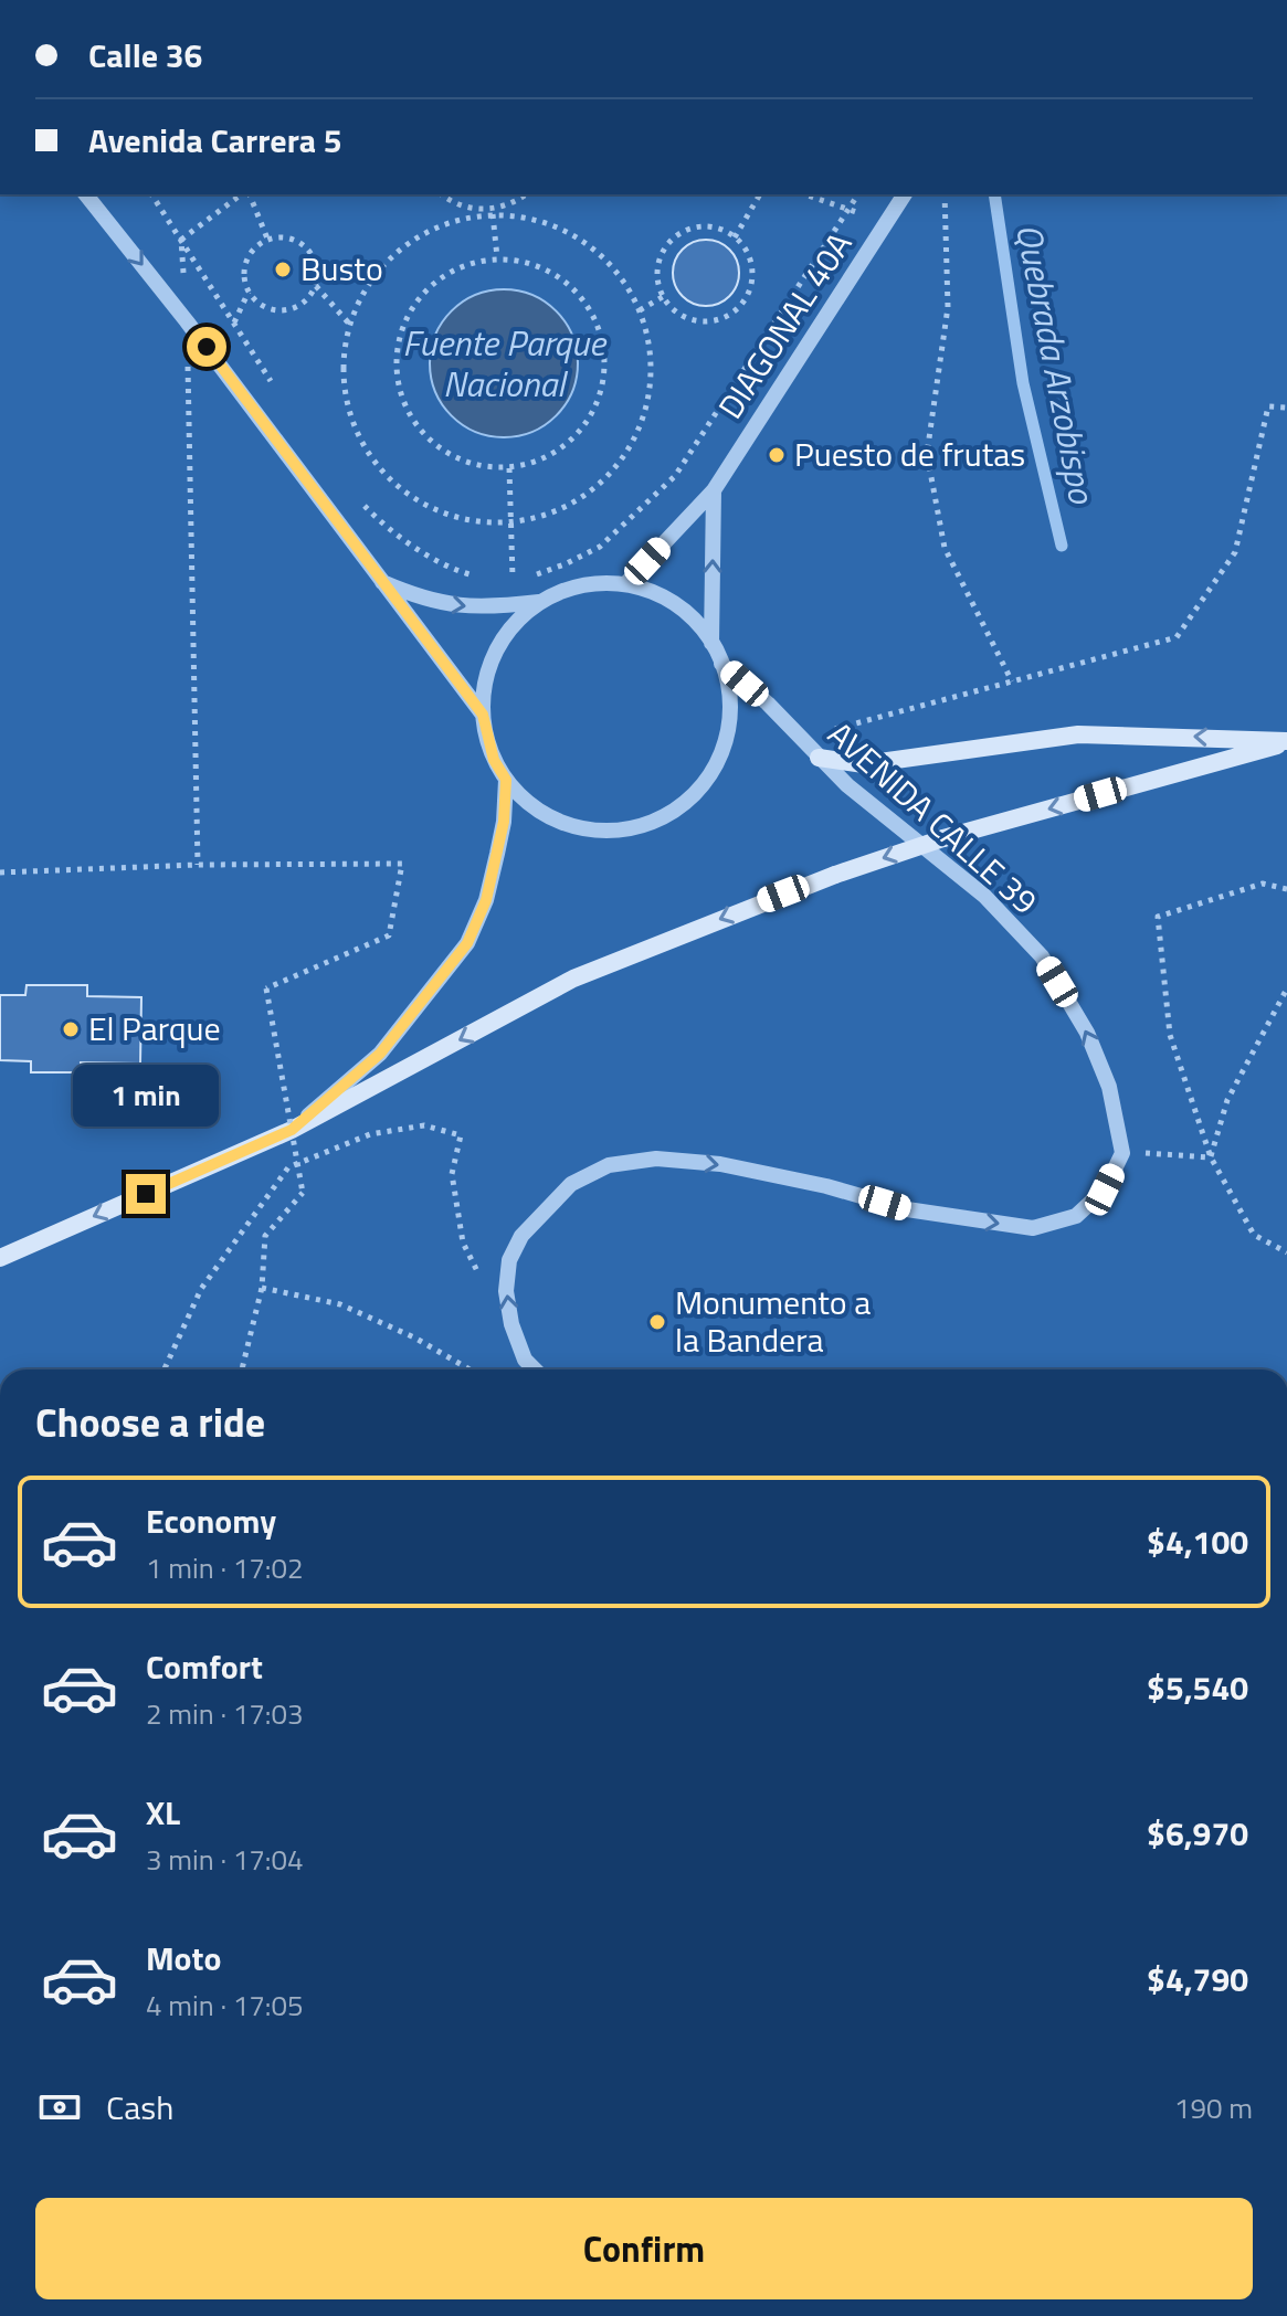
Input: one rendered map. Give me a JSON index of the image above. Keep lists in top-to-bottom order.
{
  "streets": {
    "street": ["DIAGONAL 40A", "AVENIDA CALLE 39"]
  },
  "crossings": [
    ["DIAGONAL 40A", "AVENIDA CALLE 39"]
  ],
  "one_way": ["AVENIDA CALLE 39"],
  "water": ["Fuente Parque Nacional", "Quebrada Arzobispo"],
  "places": [
    "Busto",
    "Puesto de frutas",
    "El Parque",
    "Monumento a la Bandera"
  ],
  "page": {
    "banner": ["Calle 36", "Avenida Carrera 5"],
    "bubble": "1 min",
    "heading": "Choose a ride",
    "list": [
      {
        "name": "Economy",
        "note": "1 min · 17:02",
        "value": "$4,100"
      },
      {
        "name": "Comfort",
        "note": "2 min · 17:03",
        "value": "$5,540"
      },
      {
        "name": "XL",
        "note": "3 min · 17:04",
        "value": "$6,970"
      },
      {
        "name": "Moto",
        "note": "4 min · 17:05",
        "value": "$4,790"
      }
    ],
    "pay": ["Cash", "190 m"],
    "buttons": "Confirm"
  }
}
